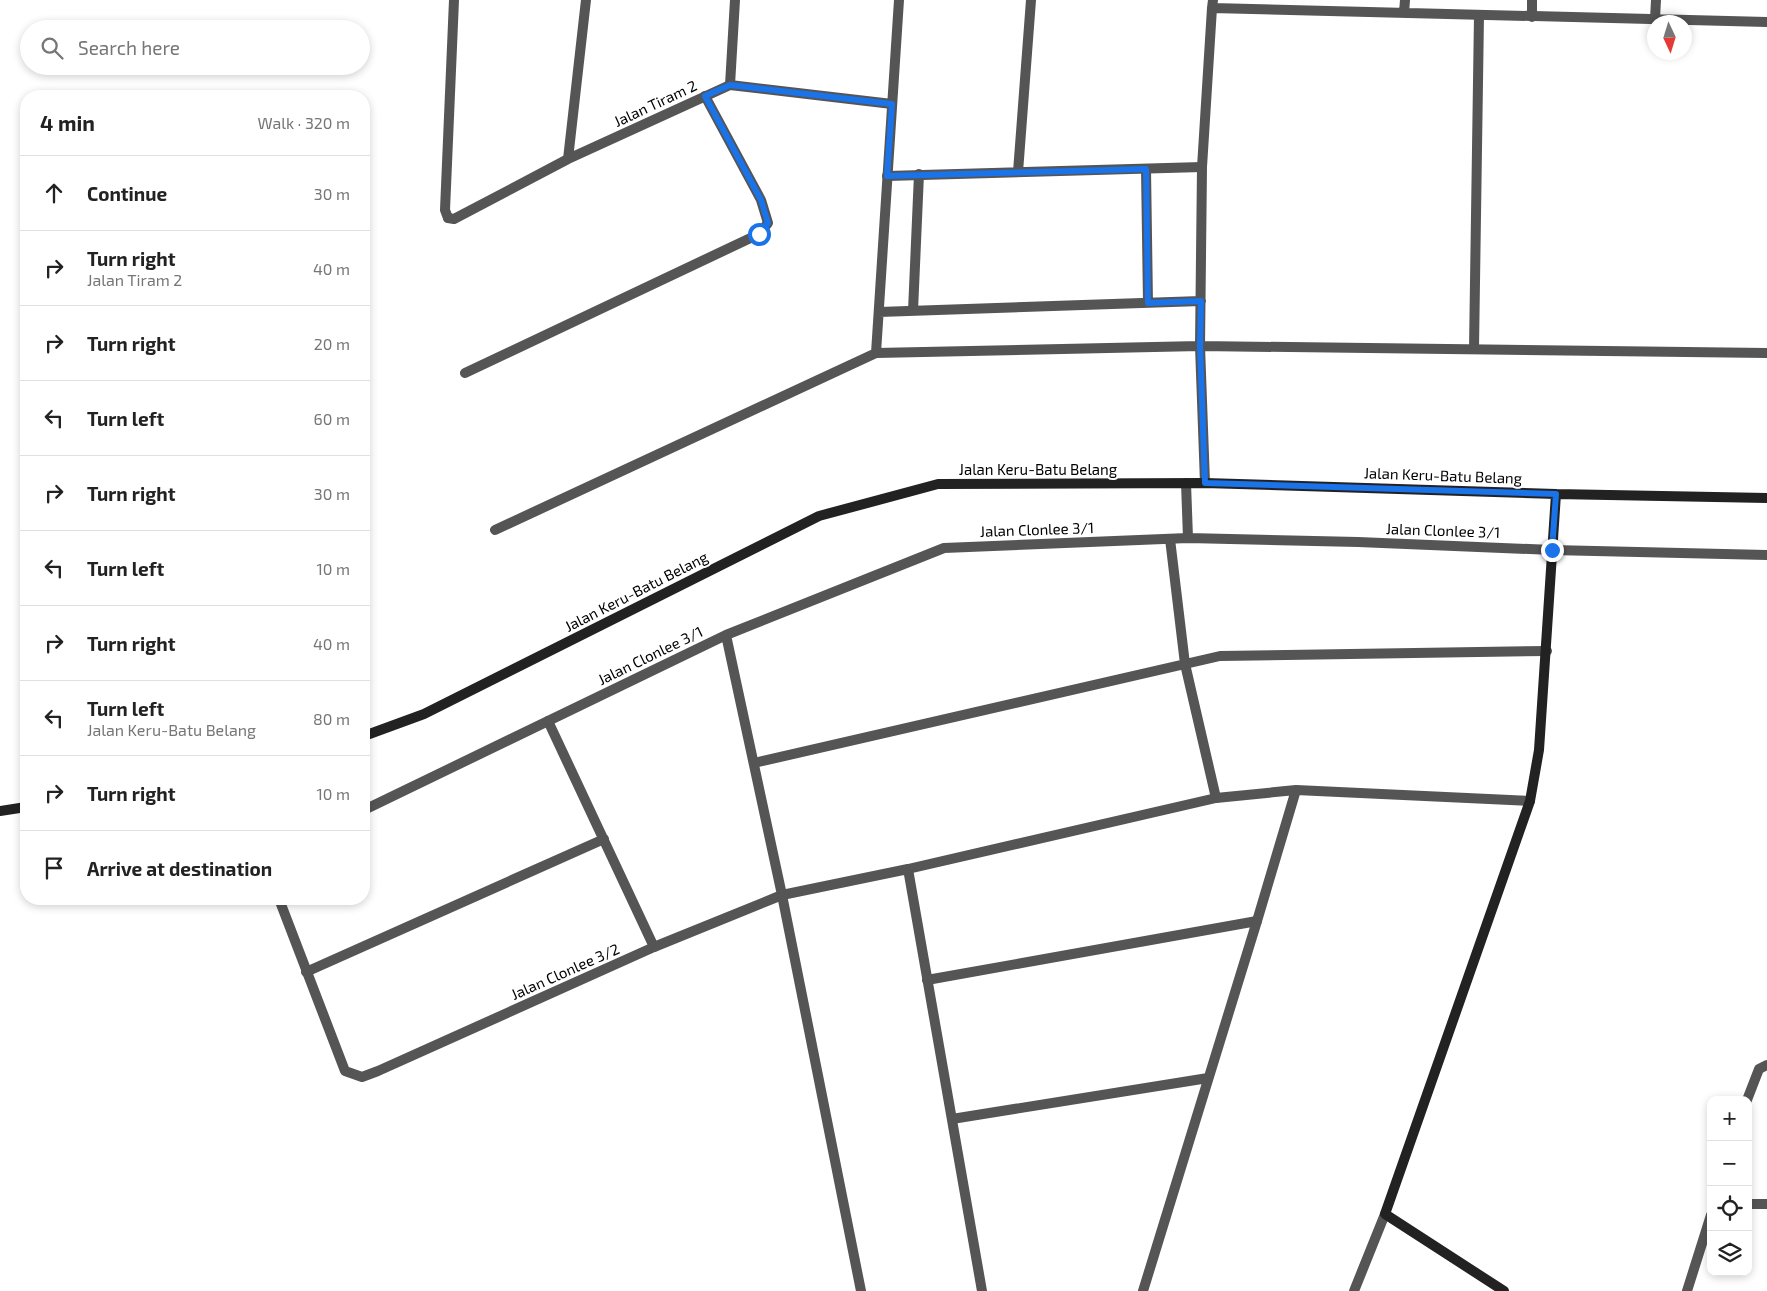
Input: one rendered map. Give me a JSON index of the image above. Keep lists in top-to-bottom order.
{
  "streets": {
    "street": [
      "Jalan Tiram 2",
      "Jalan Keru-Batu Belang",
      "Jalan Clonlee 3/1",
      "Jalan Clonlee 3/2"
    ]
  },
  "north": "bottom",
  "page": {
    "search": "Search here",
    "heading": ["4 min", "Walk · 320 m"],
    "list": [
      ["Continue", "30 m"],
      ["Turn right", "Jalan Tiram 2", "40 m"],
      ["Turn right", "20 m"],
      ["Turn left", "60 m"],
      ["Turn right", "30 m"],
      ["Turn left", "10 m"],
      ["Turn right", "40 m"],
      ["Turn left", "Jalan Keru-Batu Belang", "80 m"],
      ["Turn right", "10 m"],
      "Arrive at destination"
    ],
    "map_buttons": ["+", "−"]
  }
}
